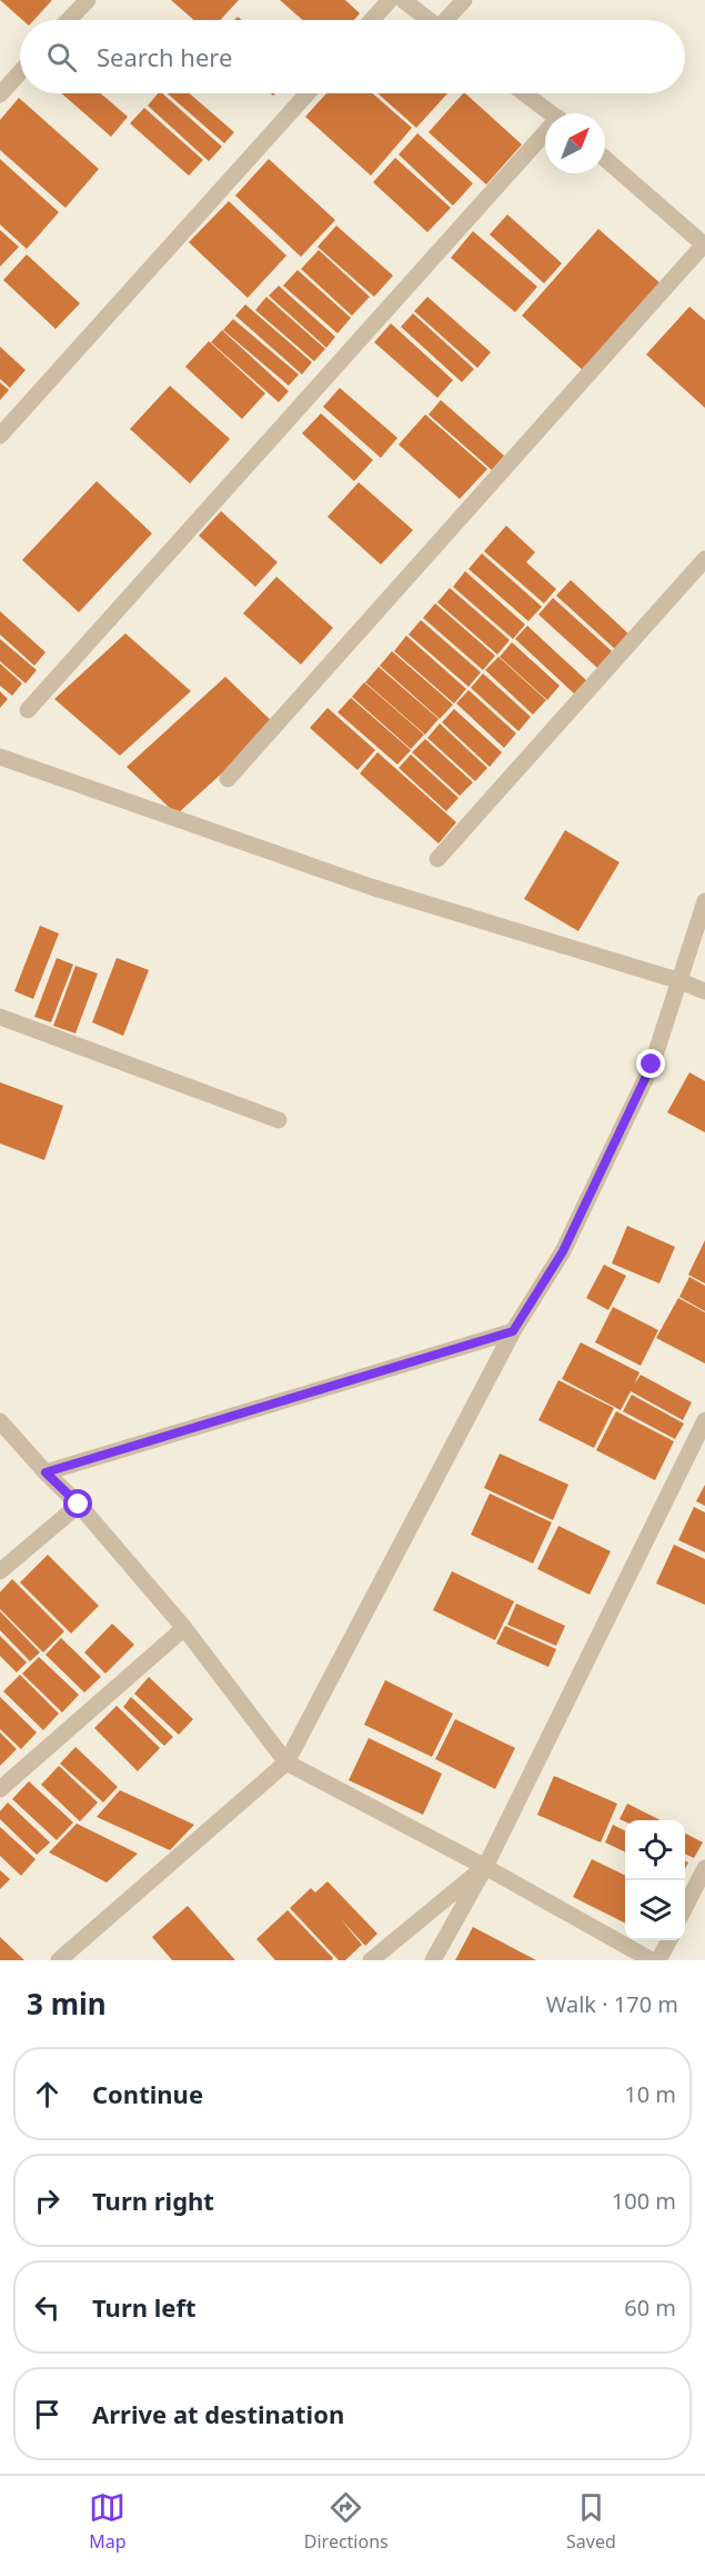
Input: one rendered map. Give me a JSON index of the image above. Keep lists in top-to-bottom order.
{
  "north": "top right",
  "page": {
    "search": "Search here",
    "heading": ["3 min", "Walk · 170 m"],
    "list": [
      ["Continue", "10 m"],
      ["Turn right", "100 m"],
      ["Turn left", "60 m"],
      "Arrive at destination"
    ],
    "nav": ["Map", "Directions", "Saved"]
  }
}
